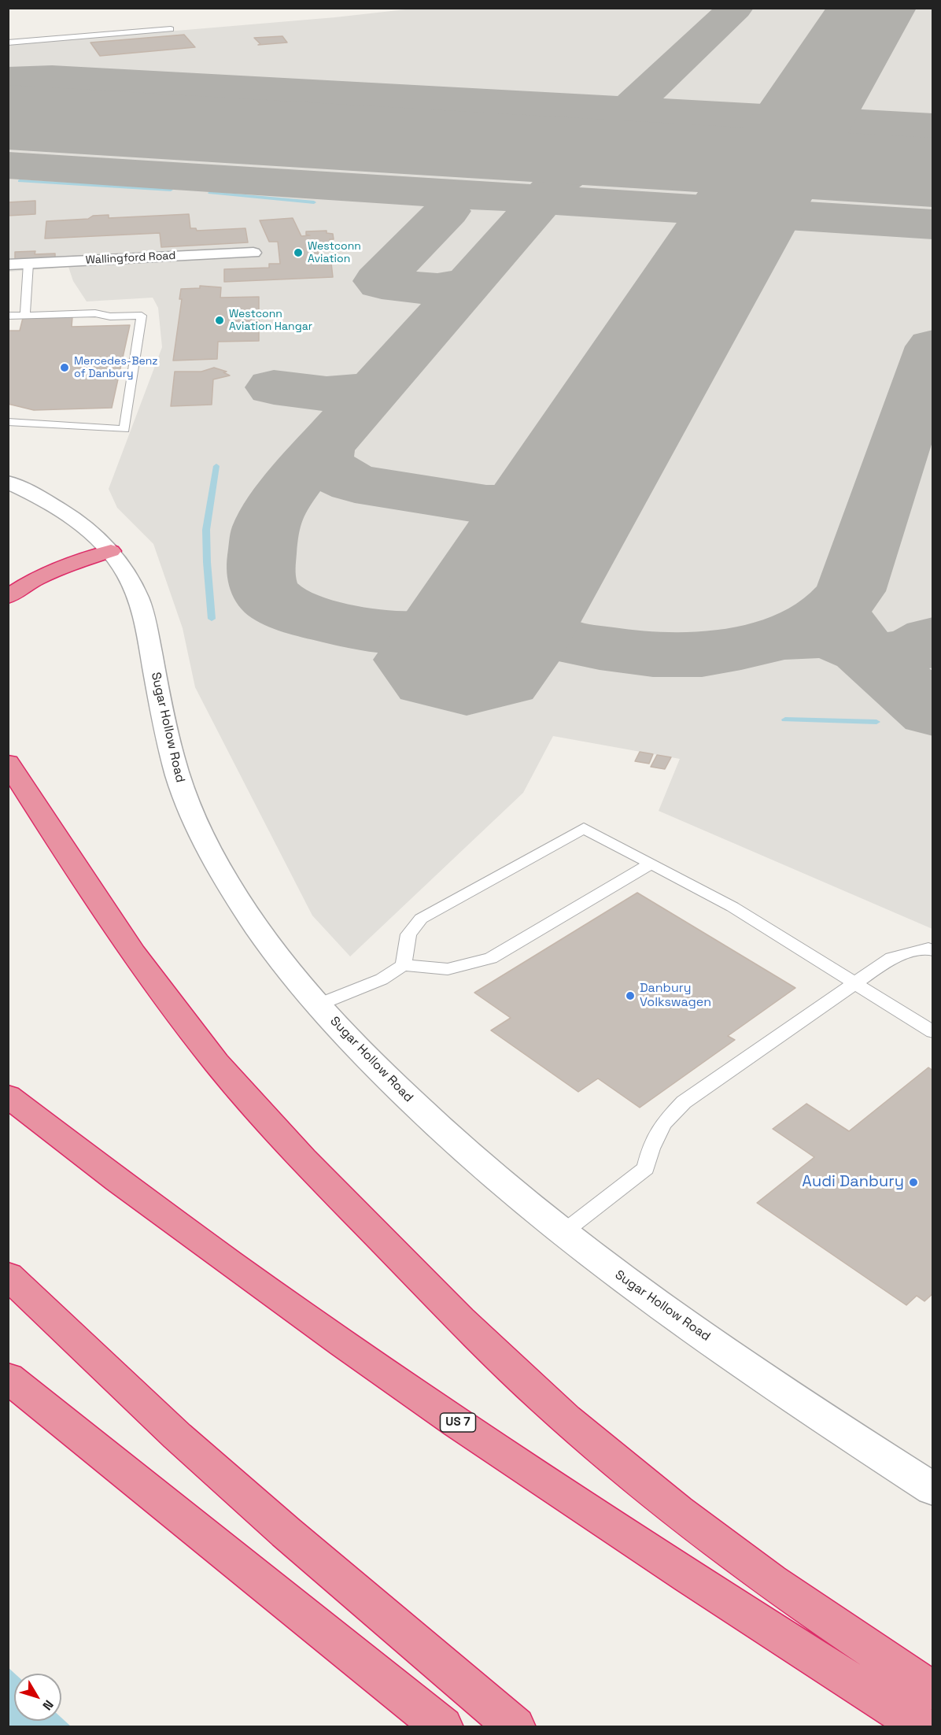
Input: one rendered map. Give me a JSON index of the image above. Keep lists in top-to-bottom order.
{
  "streets": {
    "highway": ["US 7"],
    "street": ["Wallingford Road", "Sugar Hollow Road"]
  },
  "places": [
    "Westconn Aviation",
    "Westconn Aviation Hangar",
    "Mercedes-Benz of Danbury",
    "Danbury Volkswagen",
    "Audi Danbury"
  ],
  "north": "bottom right"
}
